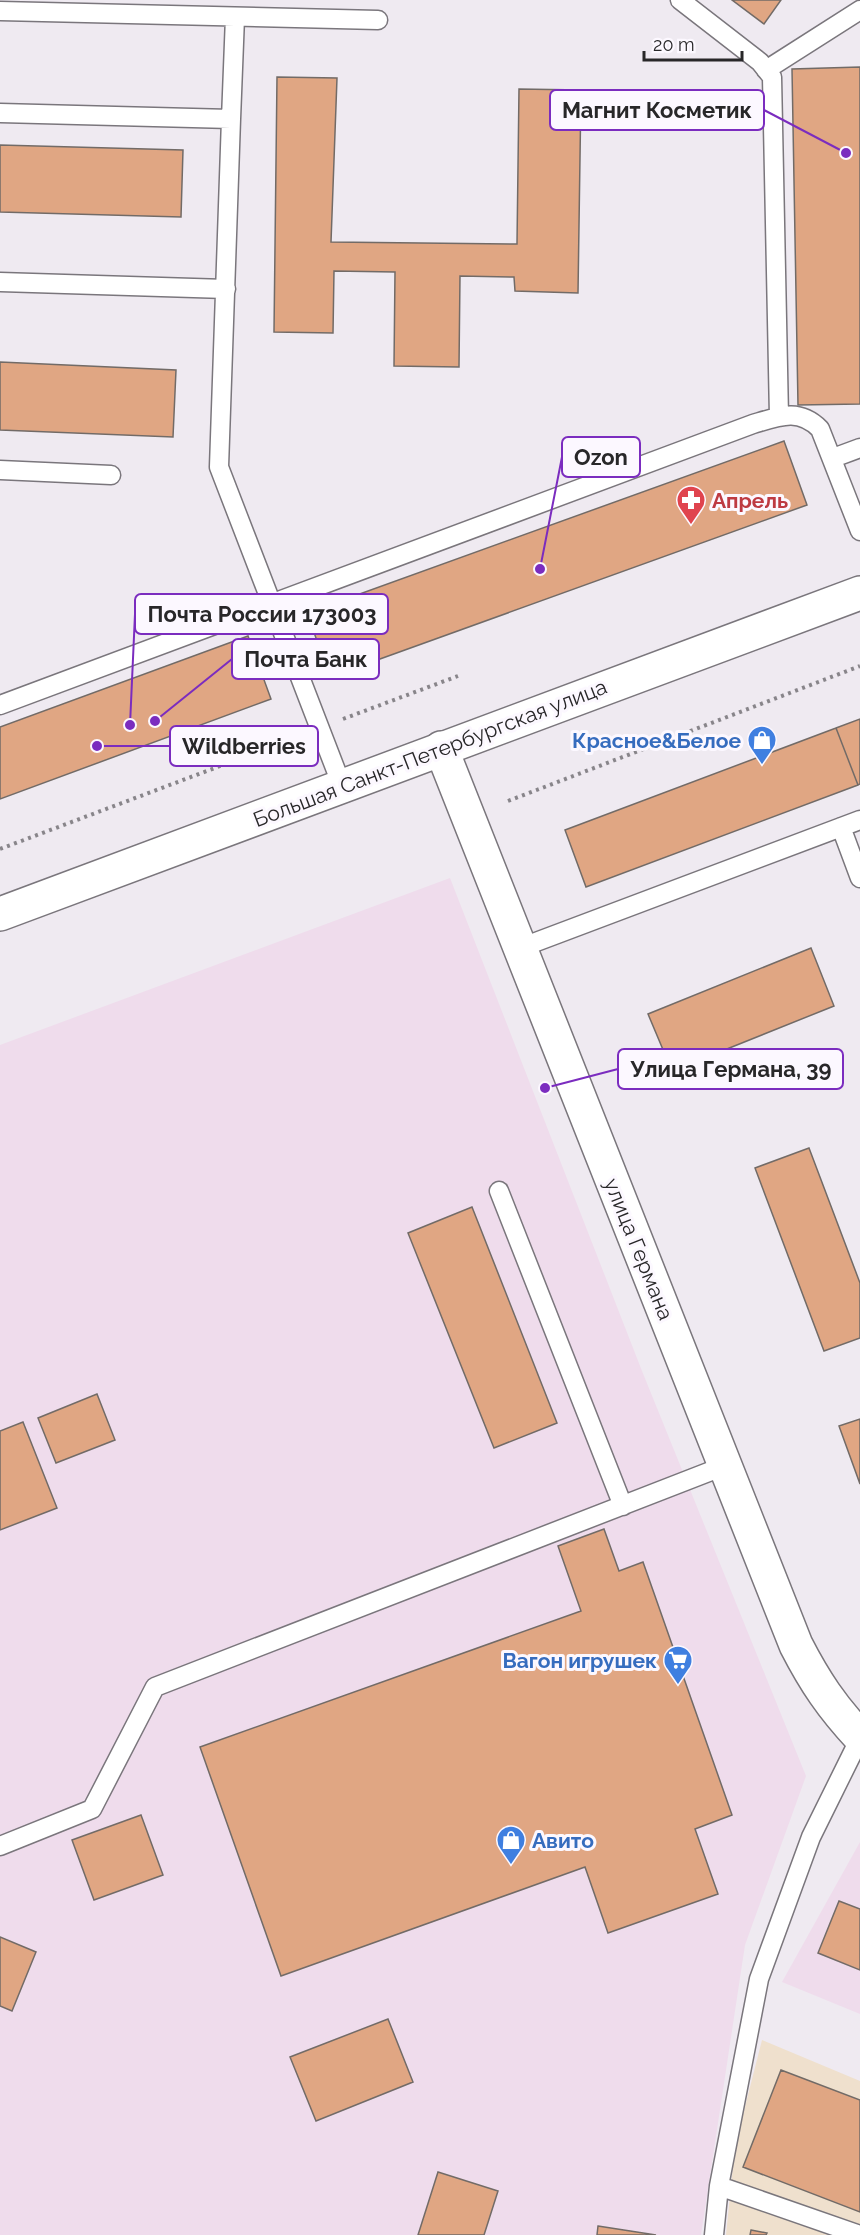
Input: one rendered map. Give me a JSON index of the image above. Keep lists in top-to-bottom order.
{
  "streets": {
    "main road": ["Большая Санкт-Петербургская улица", "улица Германа"]
  },
  "crossings": [
    ["Большая Санкт-Петербургская улица", "улица Германа"]
  ],
  "places": {
    "other": [
      "Магнит Косметик",
      "Ozon",
      "Почта Банк",
      "Почта России 173003",
      "Wildberries",
      "Улица Германа, 39"
    ],
    "pharmacy": ["Апрель"],
    "shop": ["Красное&Белое", "Авито"],
    "supermarket": ["Вагон игрушек"]
  },
  "scale_bar": "20 m"
}
